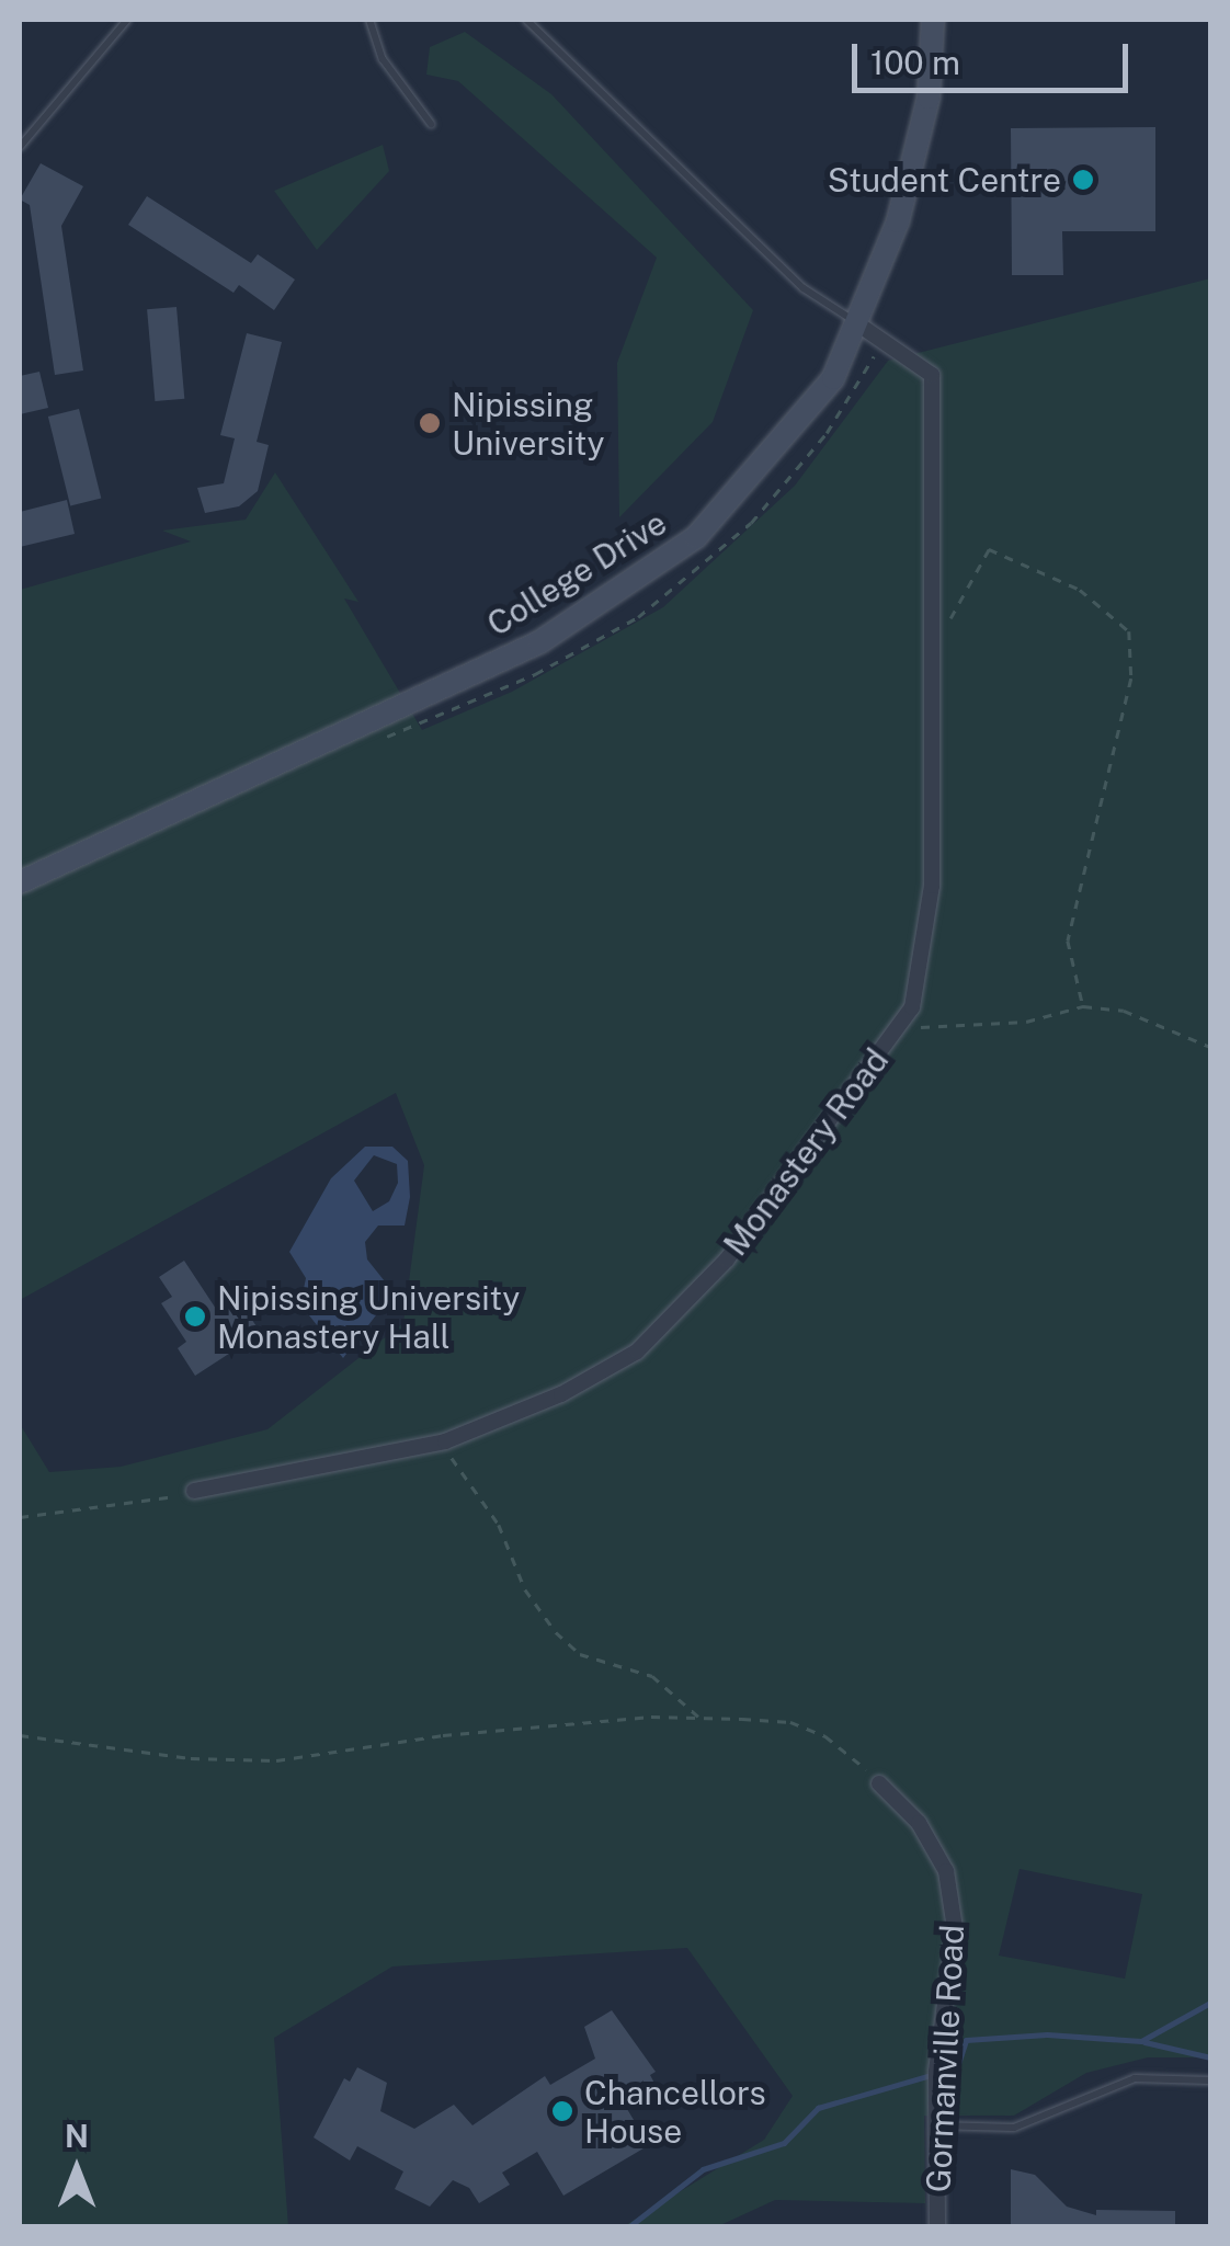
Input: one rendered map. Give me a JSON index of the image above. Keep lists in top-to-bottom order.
{
  "streets": {
    "street": ["College Drive", "Monastery Road", "Gormanville Road"]
  },
  "crossings": [
    ["College Drive", "Monastery Road"]
  ],
  "places": [
    "Student Centre",
    "Nipissing University",
    "Nipissing University Monastery Hall",
    "Chancellors House"
  ],
  "scale_bar": "100 m",
  "north": "top"
}
